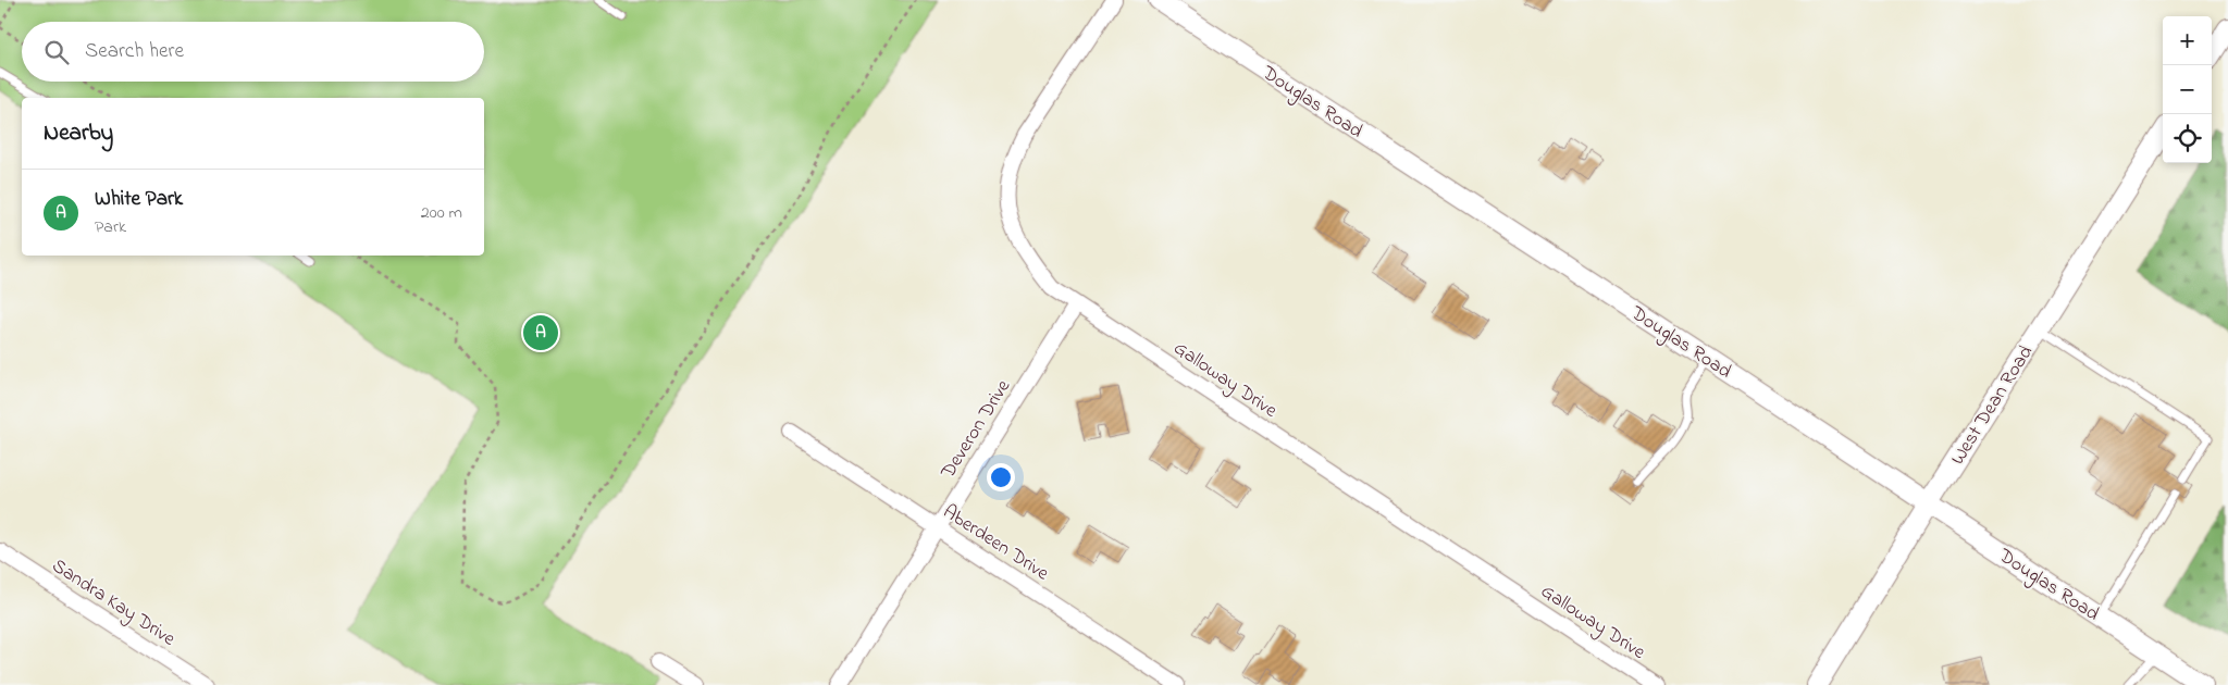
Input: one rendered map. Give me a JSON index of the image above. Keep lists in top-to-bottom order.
{
  "streets": {
    "street": [
      "Douglas Road",
      "Galloway Drive",
      "West Dean Road",
      "Deveron Drive",
      "Aberdeen Drive",
      "Sandra Kay Drive"
    ]
  },
  "crossings": [
    ["Douglas Road", "West Dean Road"],
    ["Galloway Drive", "Deveron Drive"],
    ["Deveron Drive", "Aberdeen Drive"]
  ],
  "page": {
    "map_buttons": ["+", "−"],
    "search": "Search here",
    "heading": "Nearby",
    "list": [
      {
        "mark": "A",
        "name": "White Park",
        "note": "Park",
        "value": "200 m"
      }
    ],
    "pins": "A"
  }
}
